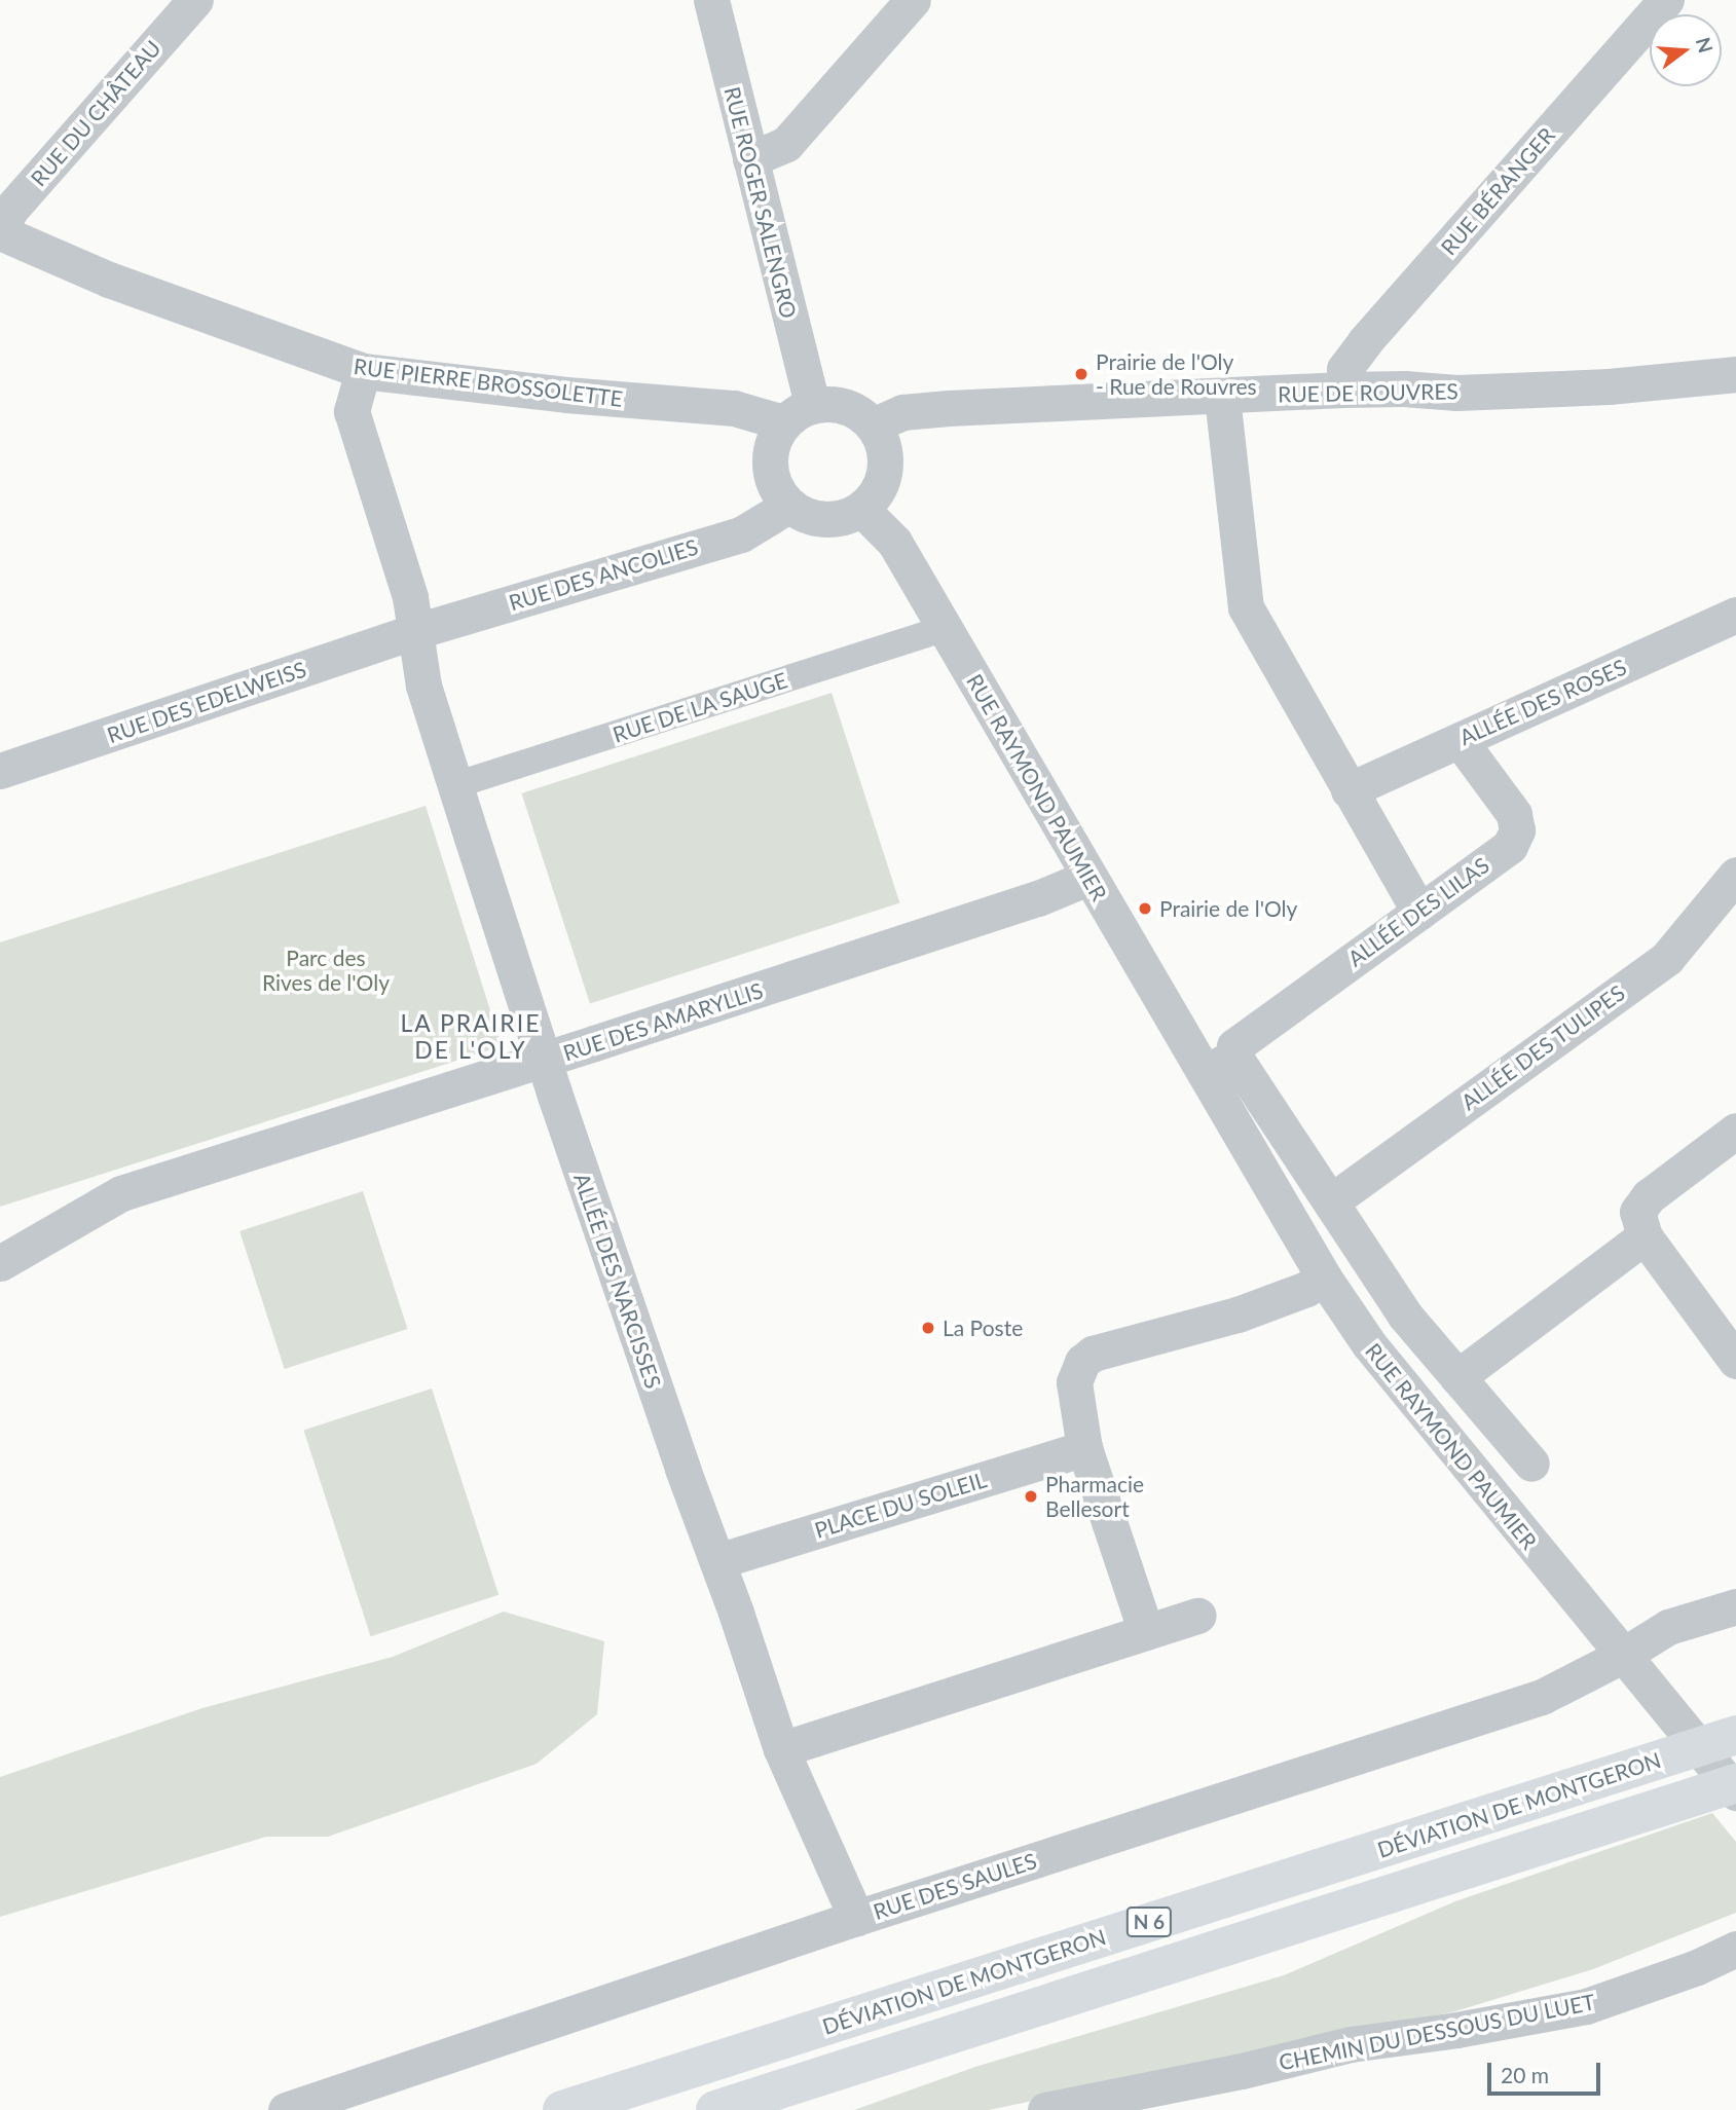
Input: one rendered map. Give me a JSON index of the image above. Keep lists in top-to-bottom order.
{
  "streets": {
    "main road": ["DÉVIATION DE MONTGERON", "N 6"],
    "street": [
      "RUE DU CHÂTEAU",
      "RUE BÉRANGER",
      "RUE ROGER SALENGRO",
      "RUE PIERRE BROSSOLETTE",
      "RUE DE ROUVRES",
      "RUE DES ANCOLIES",
      "RUE DES EDELWEISS",
      "ALLÉE DES ROSES",
      "RUE DE LA SAUGE",
      "RUE RAYMOND PAUMIER",
      "ALLÉE DES LILAS",
      "RUE DES AMARYLLIS",
      "ALLÉE DES TULIPES",
      "ALLÉE DES NARCISSES",
      "PLACE DU SOLEIL",
      "RUE DES SAULES",
      "CHEMIN DU DESSOUS DU LUET"
    ]
  },
  "crossings": [
    ["RUE DU CHÂTEAU", "RUE PIERRE BROSSOLETTE"],
    ["RUE BÉRANGER", "RUE DE ROUVRES"],
    ["RUE ROGER SALENGRO", "RUE PIERRE BROSSOLETTE"],
    ["RUE ROGER SALENGRO", "RUE DE ROUVRES"],
    ["RUE ROGER SALENGRO", "RUE DES ANCOLIES"],
    ["RUE ROGER SALENGRO", "RUE RAYMOND PAUMIER"],
    ["RUE PIERRE BROSSOLETTE", "RUE DE ROUVRES"],
    ["RUE PIERRE BROSSOLETTE", "RUE DES ANCOLIES"],
    ["RUE PIERRE BROSSOLETTE", "RUE RAYMOND PAUMIER"],
    ["RUE PIERRE BROSSOLETTE", "ALLÉE DES NARCISSES"],
    ["RUE DE ROUVRES", "RUE DES ANCOLIES"],
    ["RUE DE ROUVRES", "RUE RAYMOND PAUMIER"],
    ["RUE DES ANCOLIES", "RUE DES EDELWEISS"],
    ["RUE DES ANCOLIES", "RUE RAYMOND PAUMIER"],
    ["RUE DES ANCOLIES", "ALLÉE DES NARCISSES"],
    ["RUE DES EDELWEISS", "ALLÉE DES NARCISSES"],
    ["ALLÉE DES ROSES", "ALLÉE DES LILAS"],
    ["RUE DE LA SAUGE", "RUE RAYMOND PAUMIER"],
    ["RUE DE LA SAUGE", "ALLÉE DES NARCISSES"],
    ["RUE RAYMOND PAUMIER", "ALLÉE DES LILAS"],
    ["RUE RAYMOND PAUMIER", "RUE DES AMARYLLIS"],
    ["RUE RAYMOND PAUMIER", "ALLÉE DES TULIPES"],
    ["RUE RAYMOND PAUMIER", "RUE DES SAULES"],
    ["RUE DES AMARYLLIS", "ALLÉE DES NARCISSES"],
    ["ALLÉE DES NARCISSES", "PLACE DU SOLEIL"],
    ["ALLÉE DES NARCISSES", "RUE DES SAULES"]
  ],
  "districts": ["LA PRAIRIE DE L'OLY"],
  "parks": ["Parc des Rives de l'Oly"],
  "places": [
    "Prairie de l'Oly - Rue de Rouvres",
    "Prairie de l'Oly",
    "La Poste",
    "Pharmacie Bellesort"
  ],
  "scale_bar": "20 m",
  "north": "right"
}
